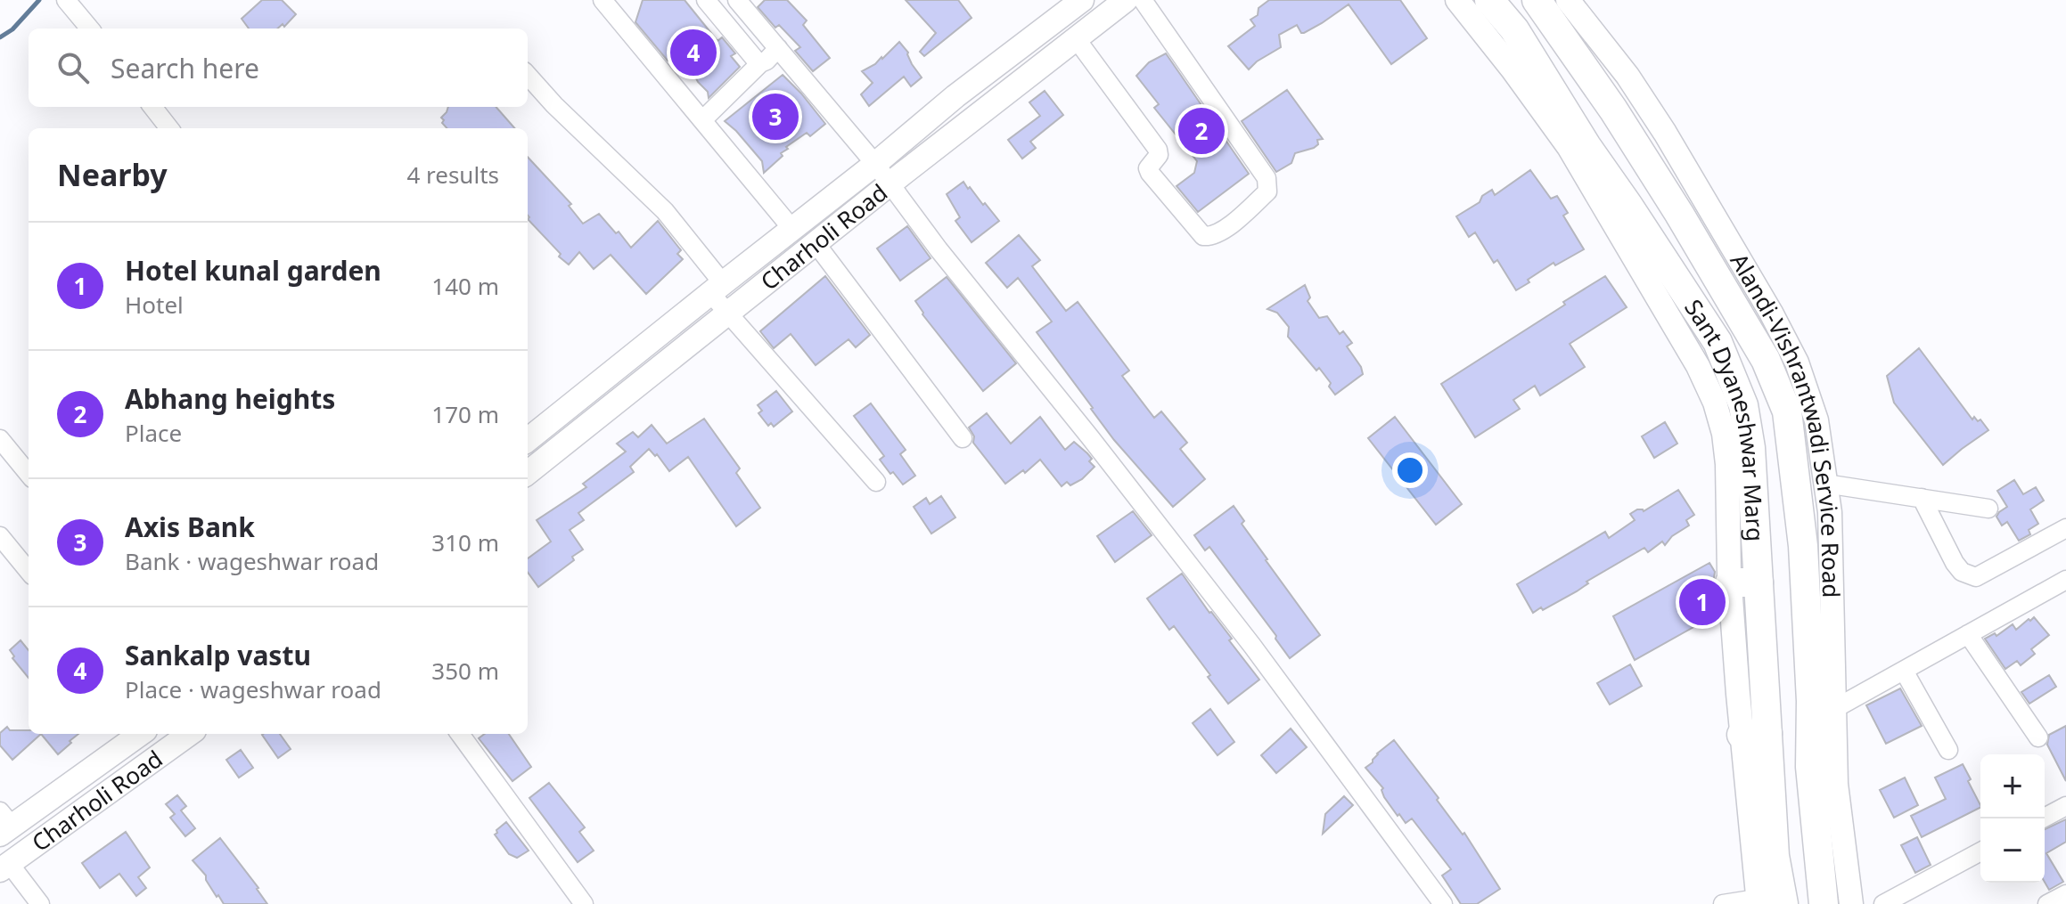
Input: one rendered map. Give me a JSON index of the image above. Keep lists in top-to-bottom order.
{
  "streets": {
    "main road": ["Sant Dyaneshwar Marg"],
    "street": ["Charholi Road", "Alandi-Vishrantwadi Service Road"]
  },
  "page": {
    "pins": [
      "4",
      "3",
      "2",
      "1"
    ],
    "search": "Search here",
    "heading": ["Nearby", "4 results"],
    "list": [
      {
        "mark": "1",
        "name": "Hotel kunal garden",
        "note": "Hotel",
        "value": "140 m"
      },
      {
        "mark": "2",
        "name": "Abhang heights",
        "note": "Place",
        "value": "170 m"
      },
      {
        "mark": "3",
        "name": "Axis Bank",
        "note": "Bank · wageshwar road",
        "value": "310 m"
      },
      {
        "mark": "4",
        "name": "Sankalp vastu",
        "note": "Place · wageshwar road",
        "value": "350 m"
      }
    ],
    "map_buttons": ["+", "−"]
  }
}
